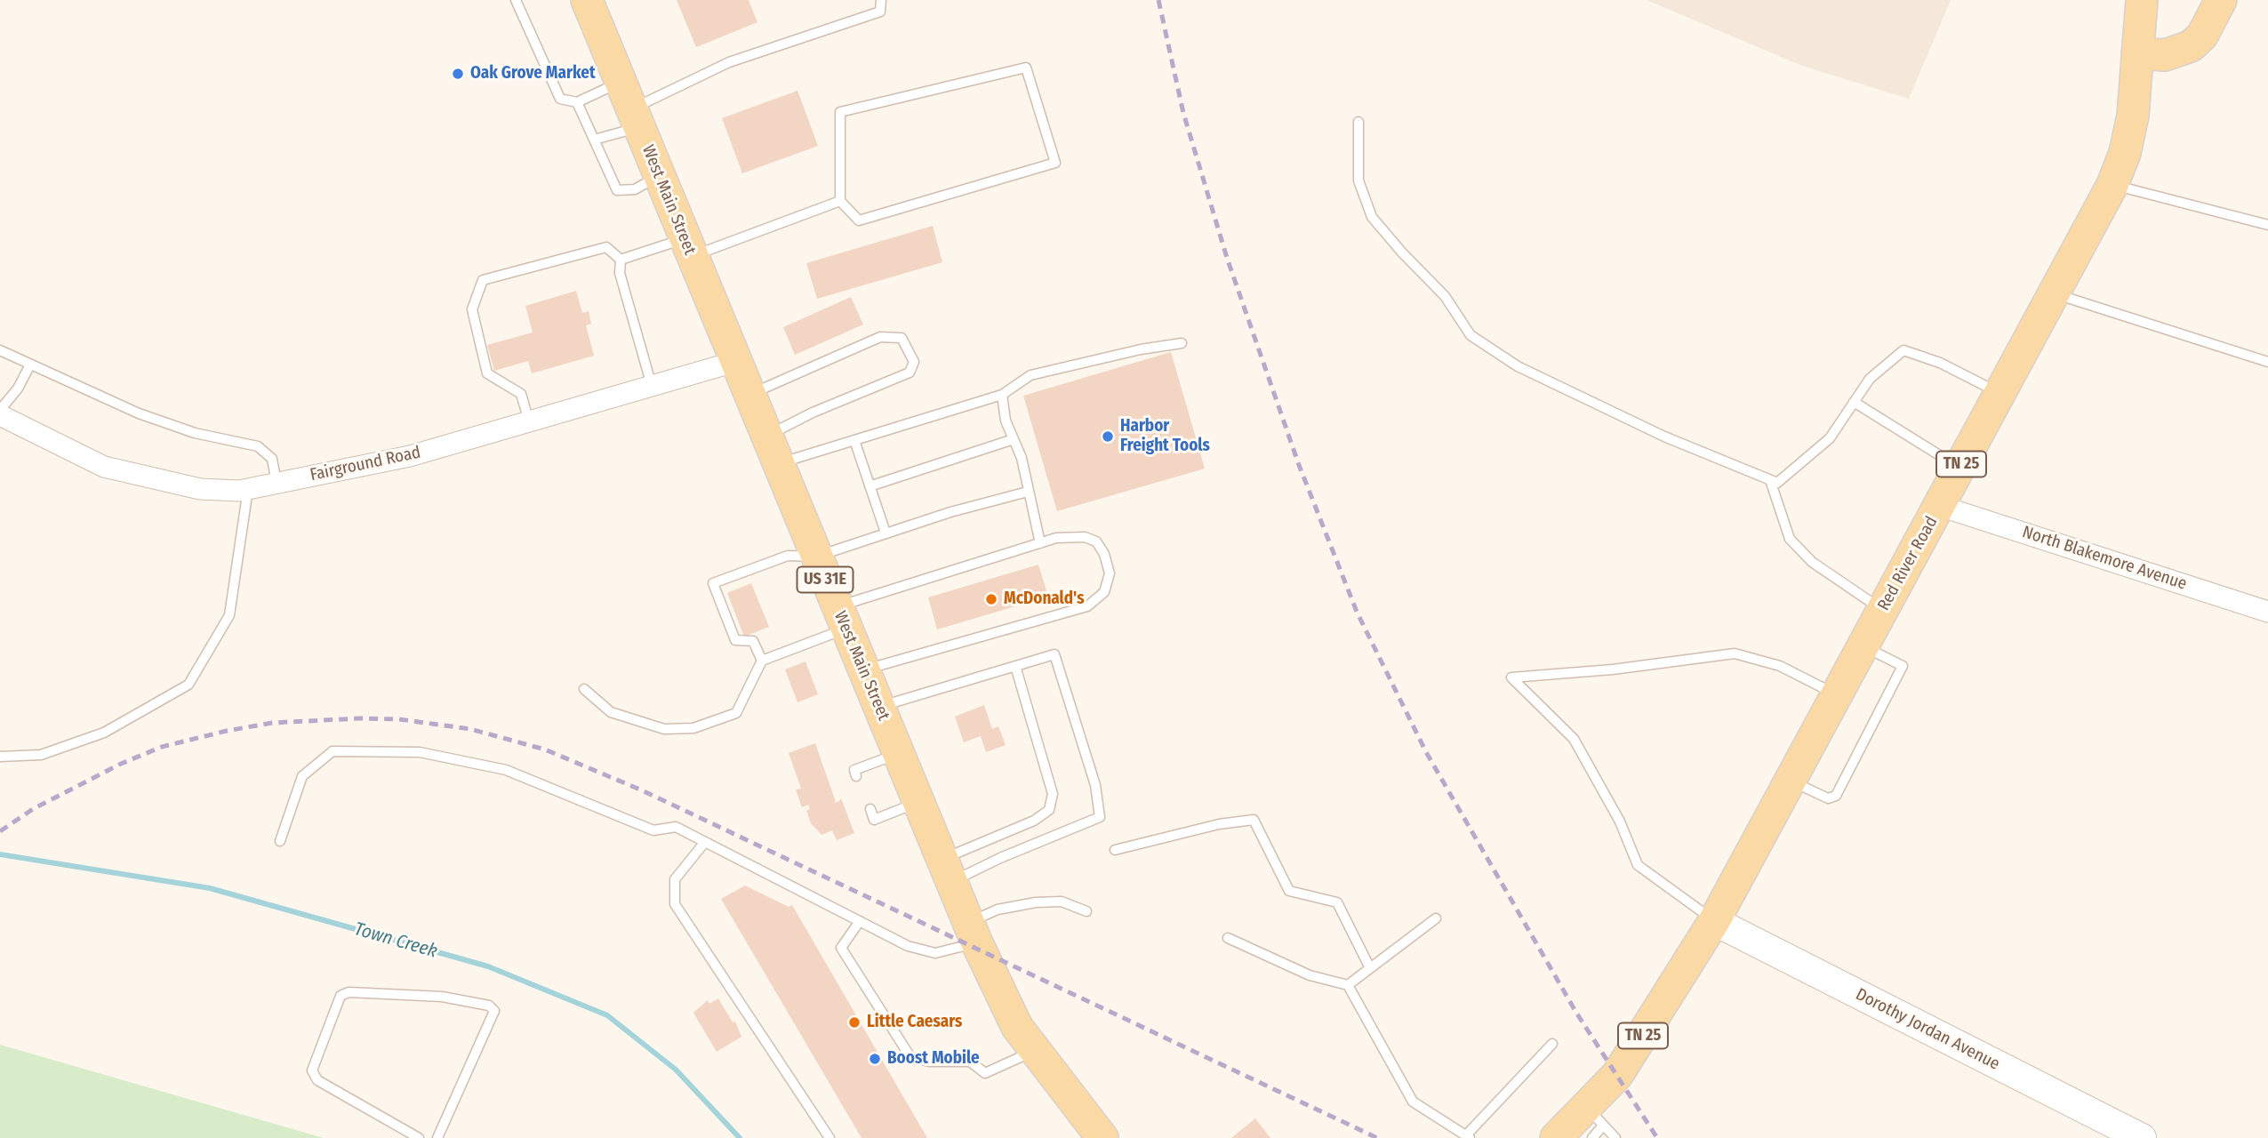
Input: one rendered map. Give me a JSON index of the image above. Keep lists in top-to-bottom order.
{
  "streets": {
    "main road": [
      "West Main Street",
      "TN 25",
      "Red River Road",
      "US 31E"
    ],
    "street": ["Fairground Road", "North Blakemore Avenue", "Dorothy Jordan Avenue"]
  },
  "crossings": [
    ["West Main Street", "Fairground Road"],
    ["North Blakemore Avenue", "Red River Road"],
    ["Red River Road", "Dorothy Jordan Avenue"]
  ],
  "water": ["Town Creek"],
  "places": [
    "Oak Grove Market",
    "Harbor Freight Tools",
    "McDonald's",
    "Little Caesars",
    "Boost Mobile"
  ]
}
